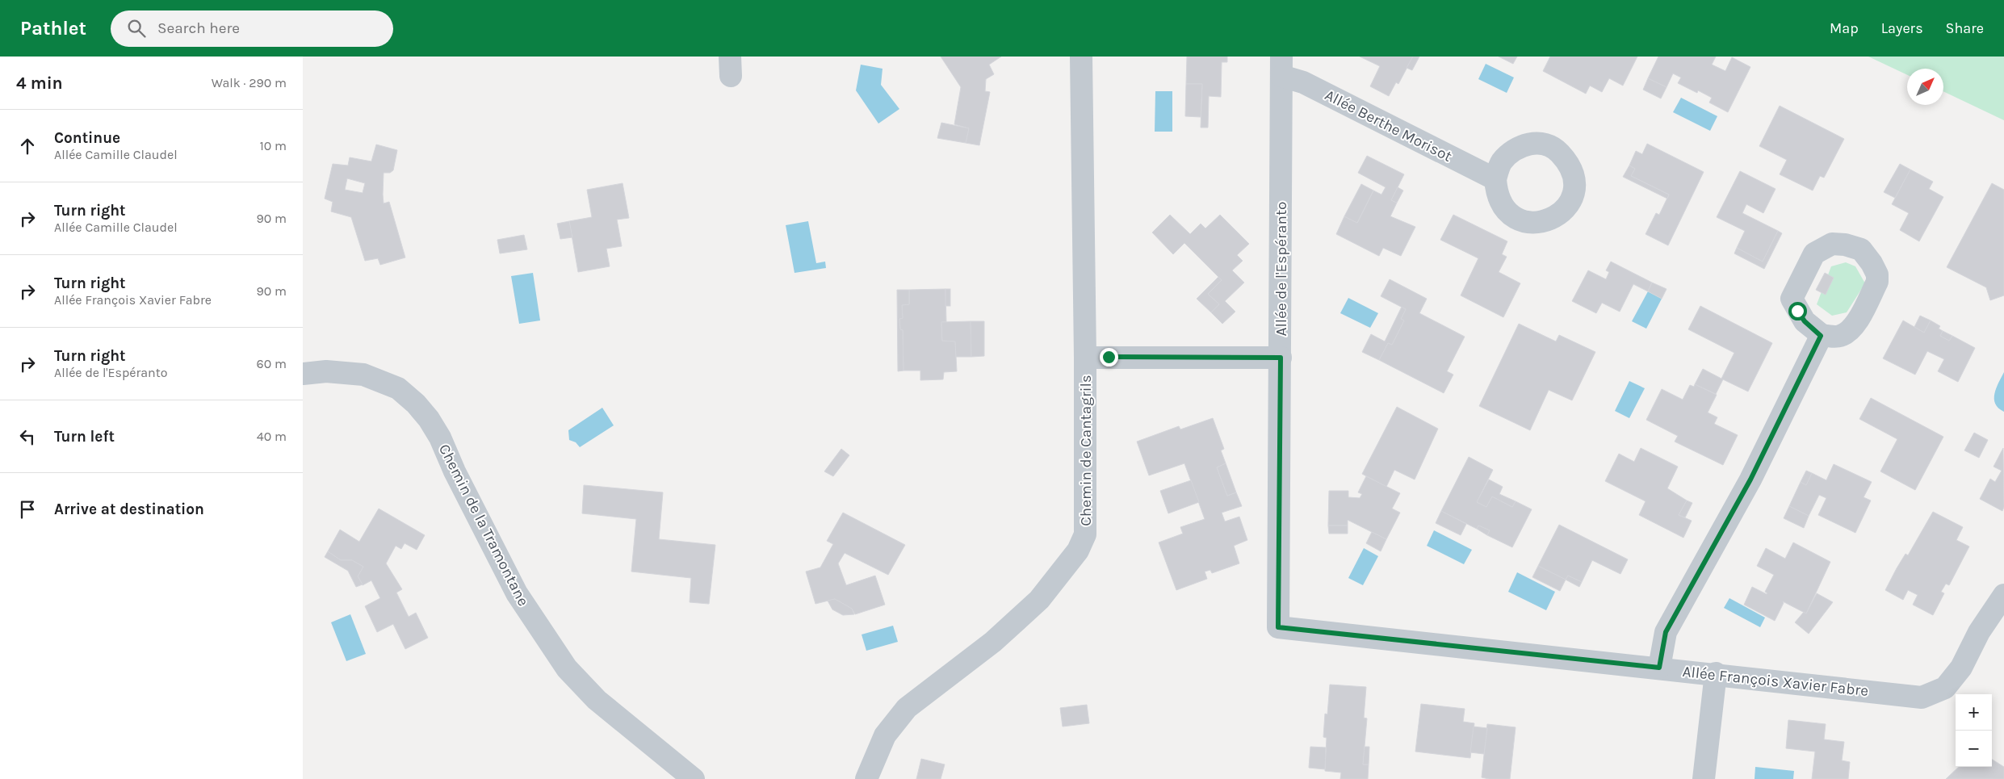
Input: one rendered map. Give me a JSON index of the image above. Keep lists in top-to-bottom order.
{
  "streets": {
    "street": [
      "Allée Berthe Morisot",
      "Allée de l'Espéranto",
      "Chemin de Cantagrils",
      "Chemin de la Tramontane",
      "Allée François Xavier Fabre"
    ]
  },
  "crossings": [
    ["Allée Berthe Morisot", "Allée de l'Espéranto"],
    ["Allée de l'Espéranto", "Allée François Xavier Fabre"]
  ],
  "north": "top right",
  "page": {
    "header": "Pathlet",
    "search": "Search here",
    "nav": ["Map", "Layers", "Share"],
    "heading": ["4 min", "Walk · 290 m"],
    "list": [
      ["Continue", "Allée Camille Claudel", "10 m"],
      ["Turn right", "Allée Camille Claudel", "90 m"],
      ["Turn right", "Allée François Xavier Fabre", "90 m"],
      ["Turn right", "Allée de l'Espéranto", "60 m"],
      ["Turn left", "40 m"],
      "Arrive at destination"
    ],
    "map_buttons": ["+", "−"]
  }
}
